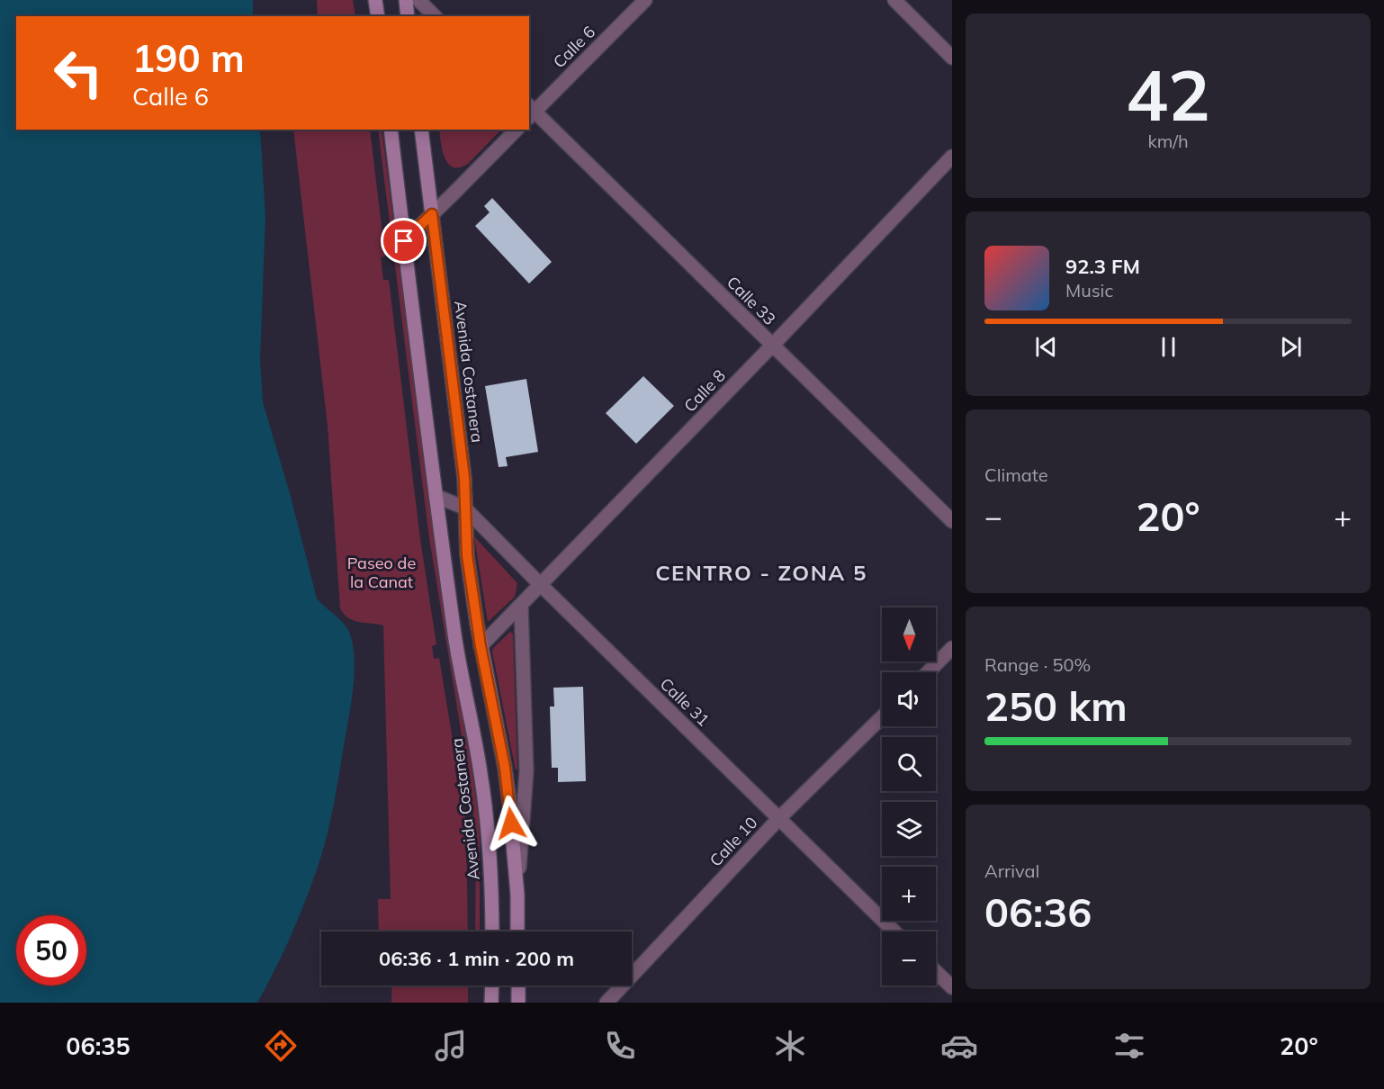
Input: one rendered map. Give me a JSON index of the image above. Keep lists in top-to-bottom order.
{
  "streets": {
    "main road": ["Avenida Costanera"],
    "street": [
      "Calle 6",
      "Calle 33",
      "Calle 8",
      "Calle 31",
      "Calle 10"
    ]
  },
  "crossings": [
    ["Calle 6", "Calle 33"],
    ["Calle 33", "Calle 8"],
    ["Avenida Costanera", "Calle 8"],
    ["Avenida Costanera", "Calle 31"],
    ["Calle 8", "Calle 31"],
    ["Calle 31", "Calle 10"]
  ],
  "districts": ["CENTRO - ZONA 5"],
  "parks": ["Paseo de la Canat"],
  "north": "bottom",
  "page": {
    "tile": [
      ["42", "km/h"],
      "Climate",
      ["Range · 50%", "250 km"],
      ["Arrival", "06:36"]
    ],
    "turn": ["190 m", "Calle 6"],
    "song": ["92.3 FM", "Music"],
    "heat": ["−", "20°", "+"],
    "map_buttons": ["+", "−"],
    "limit": "50",
    "trip": "06:36 · 1 min · 200 m",
    "tabs": ["06:35", "20°"]
  }
}
